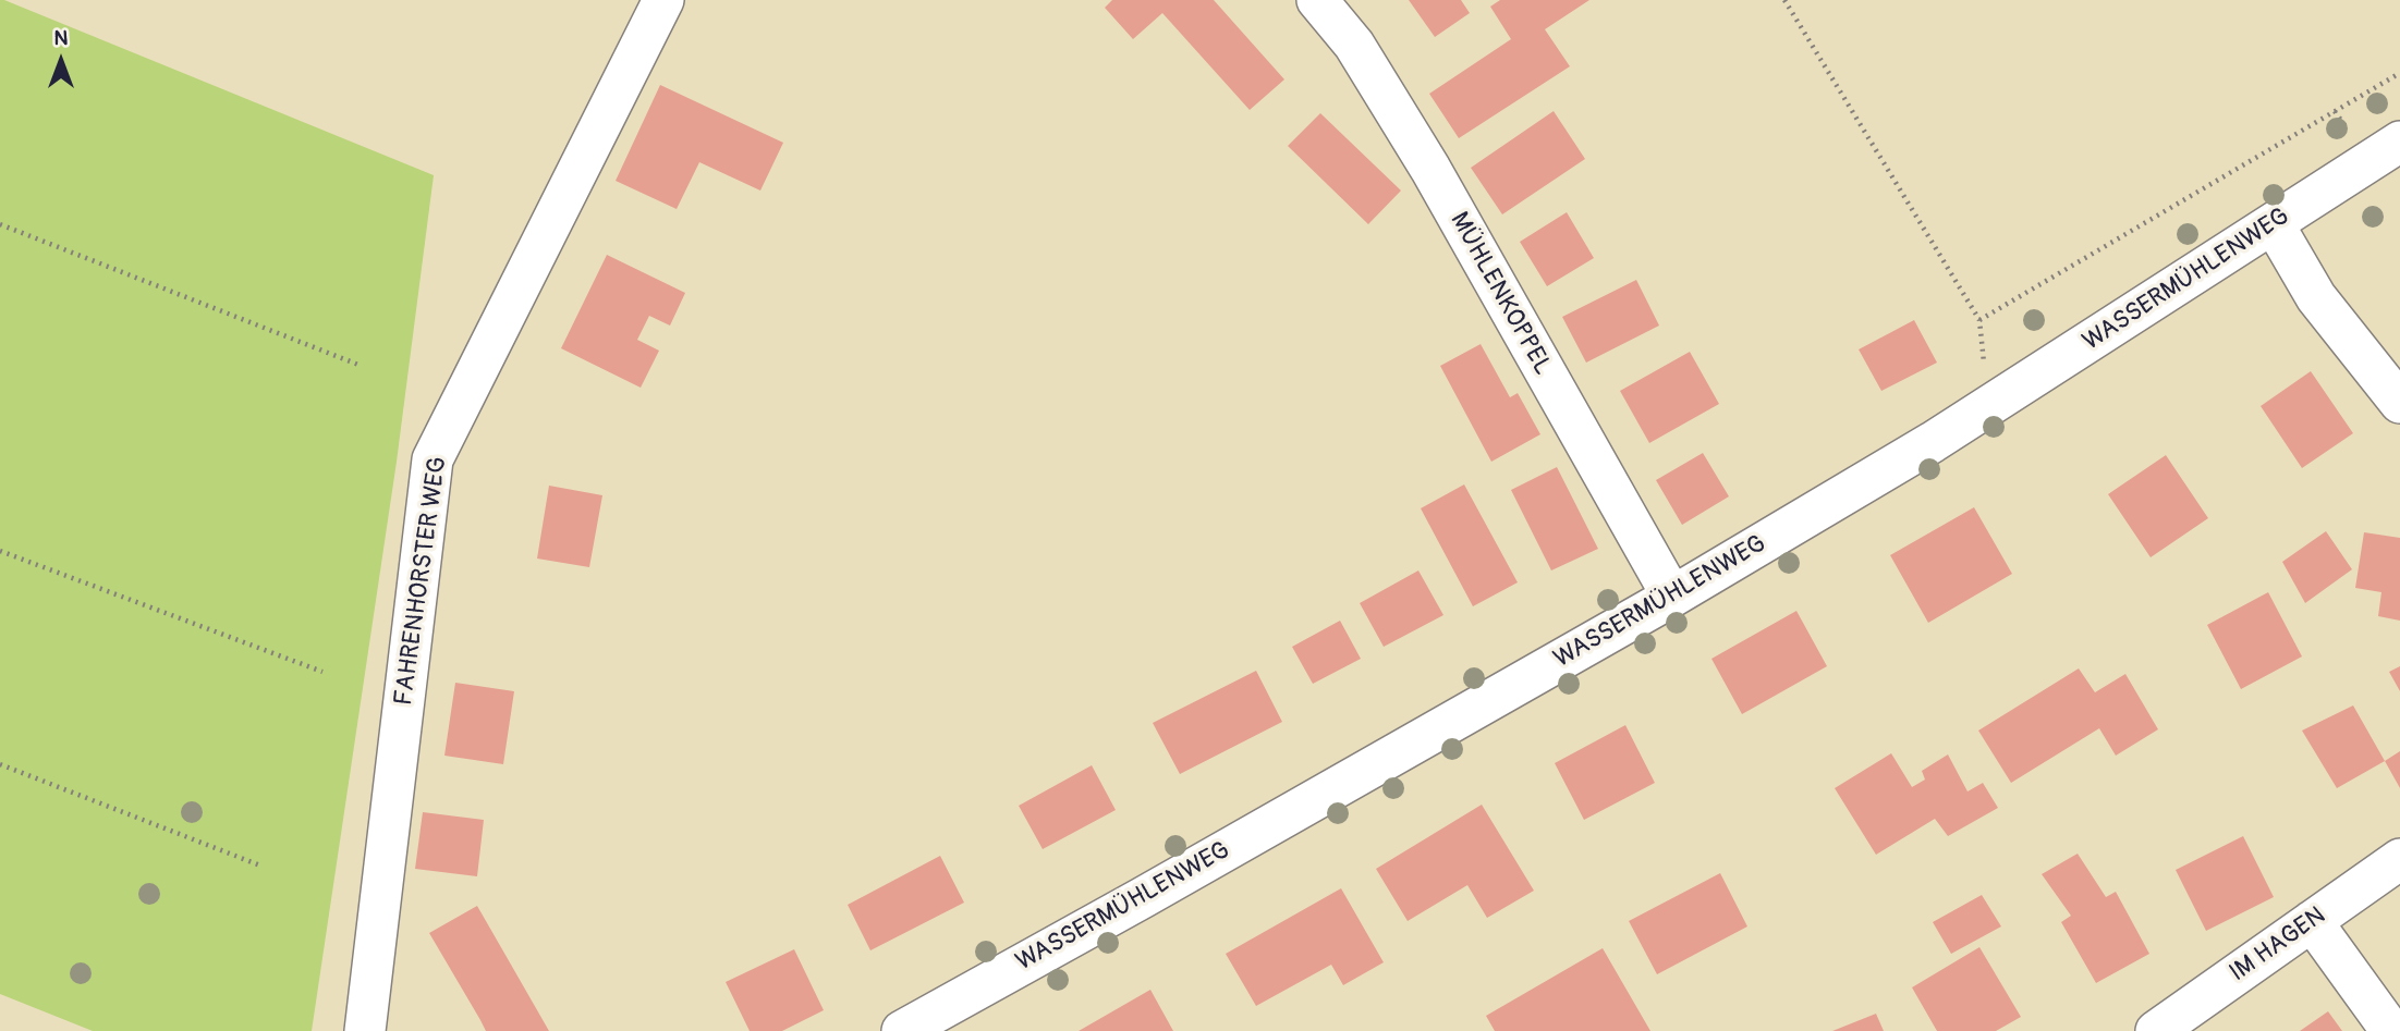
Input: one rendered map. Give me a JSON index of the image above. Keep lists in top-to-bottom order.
{
  "streets": {
    "street": [
      "WASSERMÜHLENWEG",
      "MÜHLENKOPPEL",
      "FAHRENHORSTER WEG",
      "IM HAGEN"
    ]
  },
  "crossings": [
    ["WASSERMÜHLENWEG", "MÜHLENKOPPEL"]
  ],
  "north": "top"
}
